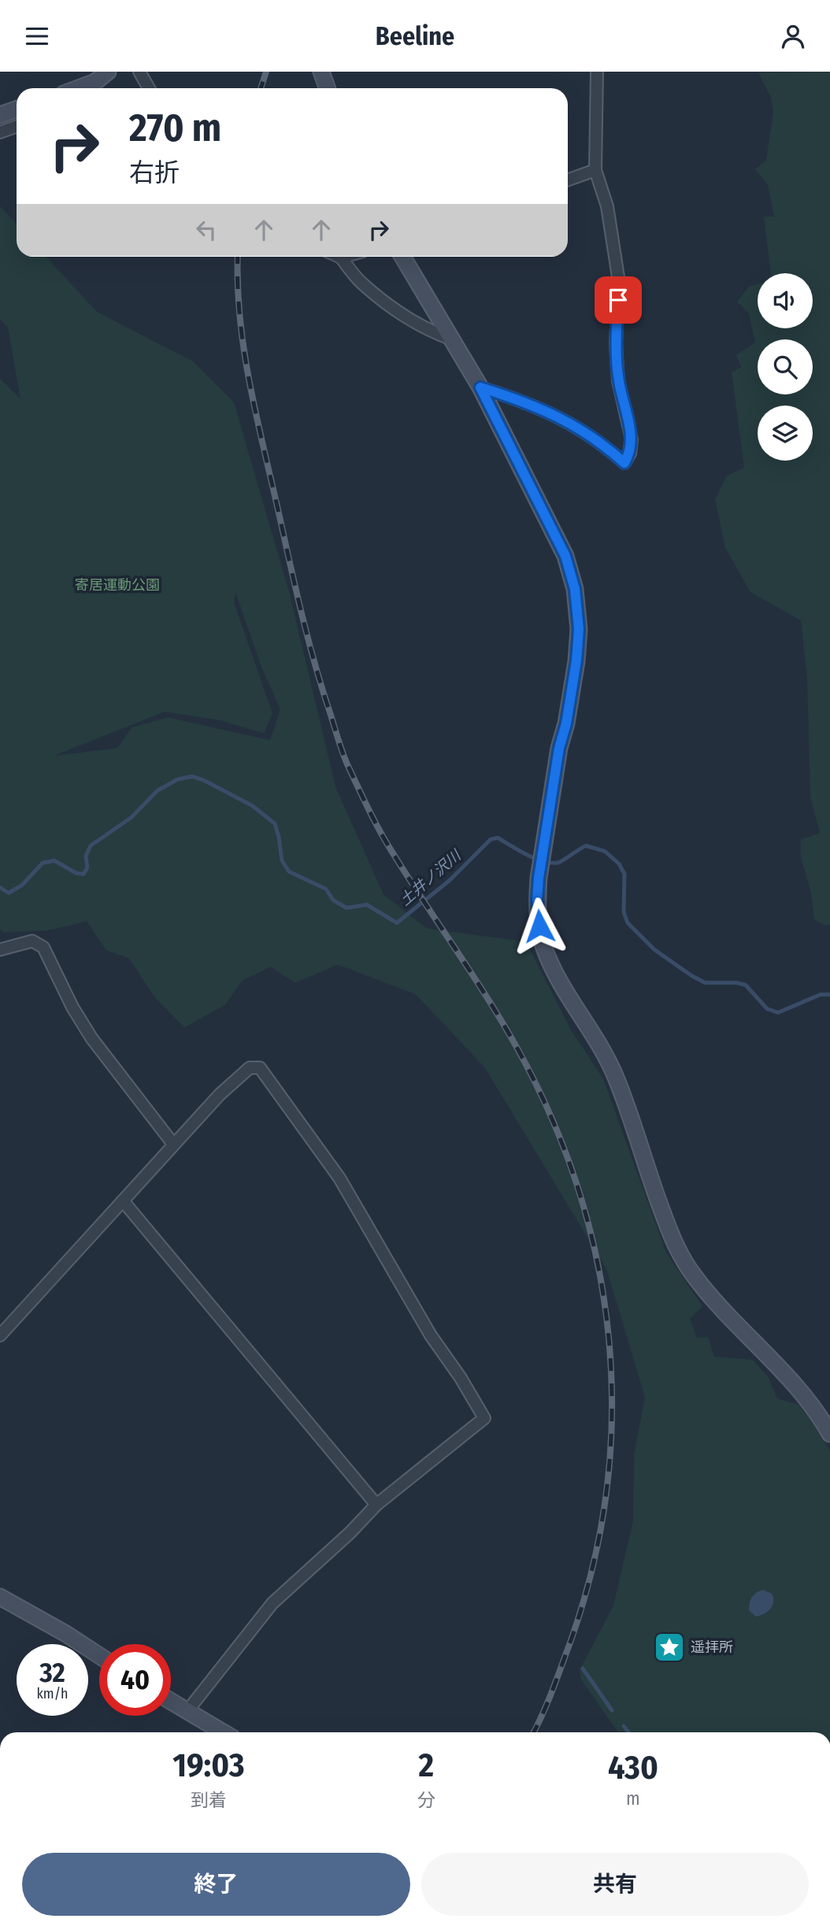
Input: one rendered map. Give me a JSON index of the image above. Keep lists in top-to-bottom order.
{
  "water": ["土井ノ沢川"],
  "parks": ["寄居運動公園"],
  "places": {
    "place": ["遥拝所"]
  },
  "page": {
    "header": "Beeline",
    "turn": ["270 m", "右折"],
    "speed": "32 km/h",
    "limit": "40",
    "eta": [
      "19:03",
      "到着",
      "2",
      "分",
      "430",
      "m"
    ],
    "buttons": ["終了", "共有"]
  }
}
